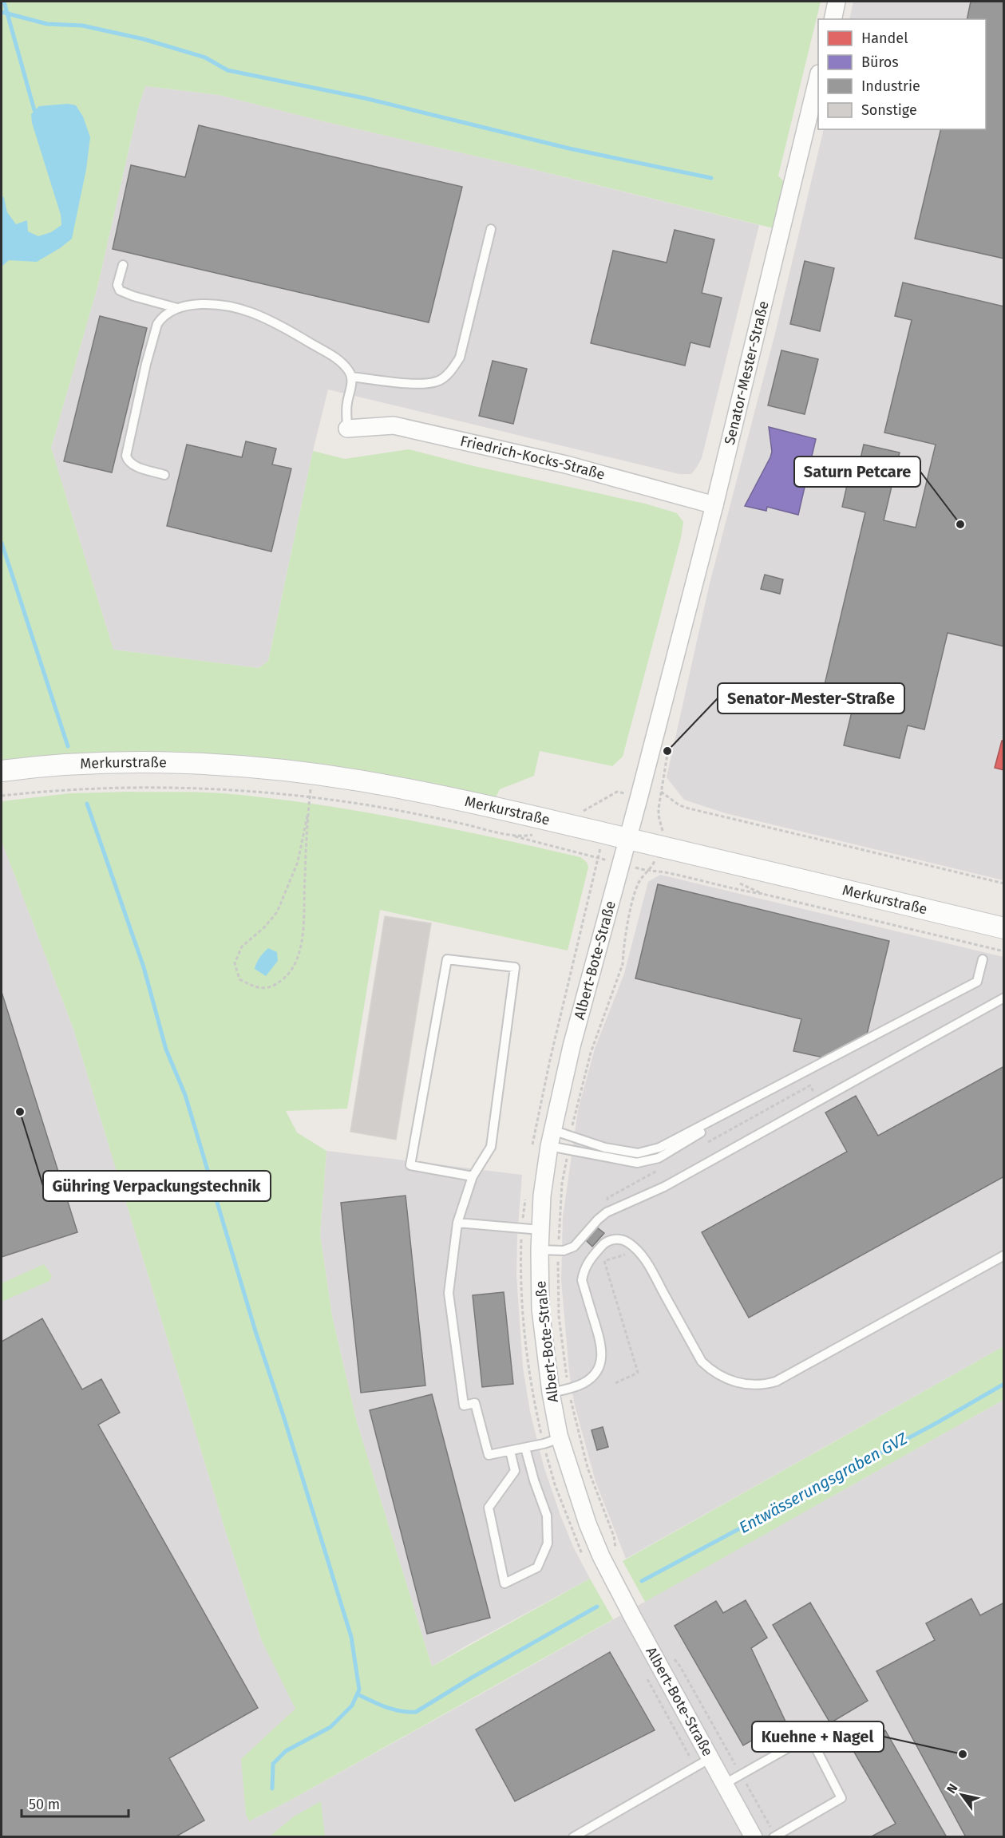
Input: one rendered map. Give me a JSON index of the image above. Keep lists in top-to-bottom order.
{
  "streets": {
    "street": [
      "Senator-Mester-Straße",
      "Friedrich-Kocks-Straße",
      "Merkurstraße",
      "Albert-Bote-Straße"
    ]
  },
  "crossings": [
    ["Senator-Mester-Straße", "Friedrich-Kocks-Straße"],
    ["Senator-Mester-Straße", "Merkurstraße"],
    ["Senator-Mester-Straße", "Albert-Bote-Straße"],
    ["Merkurstraße", "Albert-Bote-Straße"]
  ],
  "water": ["Entwässerungsgraben GVZ"],
  "places": [
    "Saturn Petcare",
    "Senator-Mester-Straße",
    "Gühring Verpackungstechnik",
    "Kuehne + Nagel"
  ],
  "legend": [
    "Handel",
    "Büros",
    "Industrie",
    "Sonstige"
  ],
  "scale_bar": "50 m",
  "north": "top left"
}
